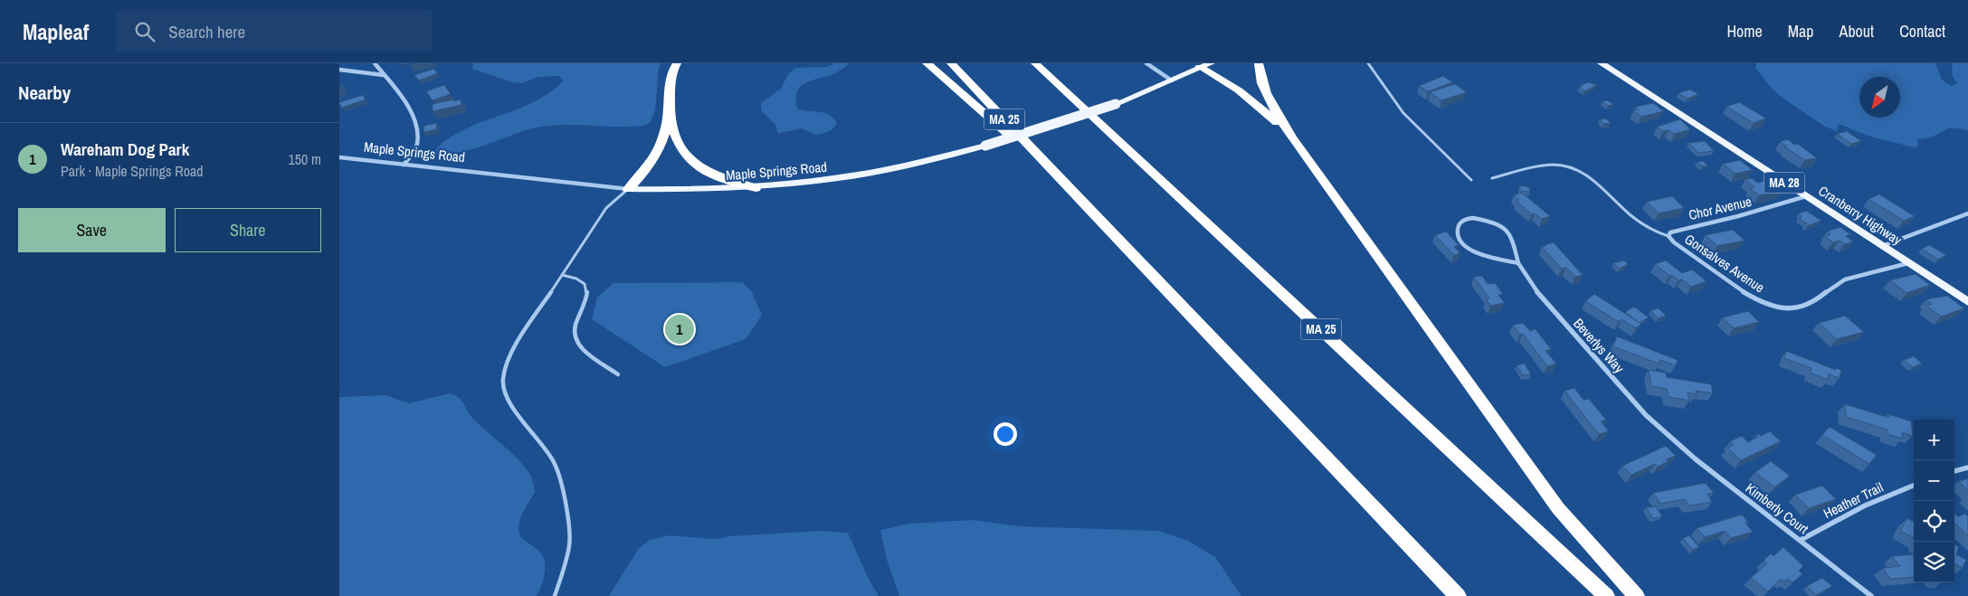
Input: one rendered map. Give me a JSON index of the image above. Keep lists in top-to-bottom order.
{
  "streets": {
    "highway": ["MA 25"],
    "main road": ["Maple Springs Road", "MA 28", "Cranberry Highway"],
    "street": [
      "Chor Avenue",
      "Gonsalves Avenue",
      "Beverlys Way",
      "Heather Trail",
      "Kimberly Court"
    ]
  },
  "crossings": [
    ["Chor Avenue", "Cranberry Highway"],
    ["Chor Avenue", "Gonsalves Avenue"],
    ["Cranberry Highway", "Gonsalves Avenue"],
    ["Beverlys Way", "Kimberly Court"],
    ["Heather Trail", "Kimberly Court"]
  ],
  "north": "bottom left",
  "page": {
    "header": "Mapleaf",
    "search": "Search here",
    "nav": [
      "Home",
      "Map",
      "About",
      "Contact"
    ],
    "heading": "Nearby",
    "list": [
      {
        "mark": "1",
        "name": "Wareham Dog Park",
        "note": "Park · Maple Springs Road",
        "value": "150 m"
      }
    ],
    "buttons": ["Save", "Share"],
    "pins": "1",
    "map_buttons": ["+", "−"]
  }
}
